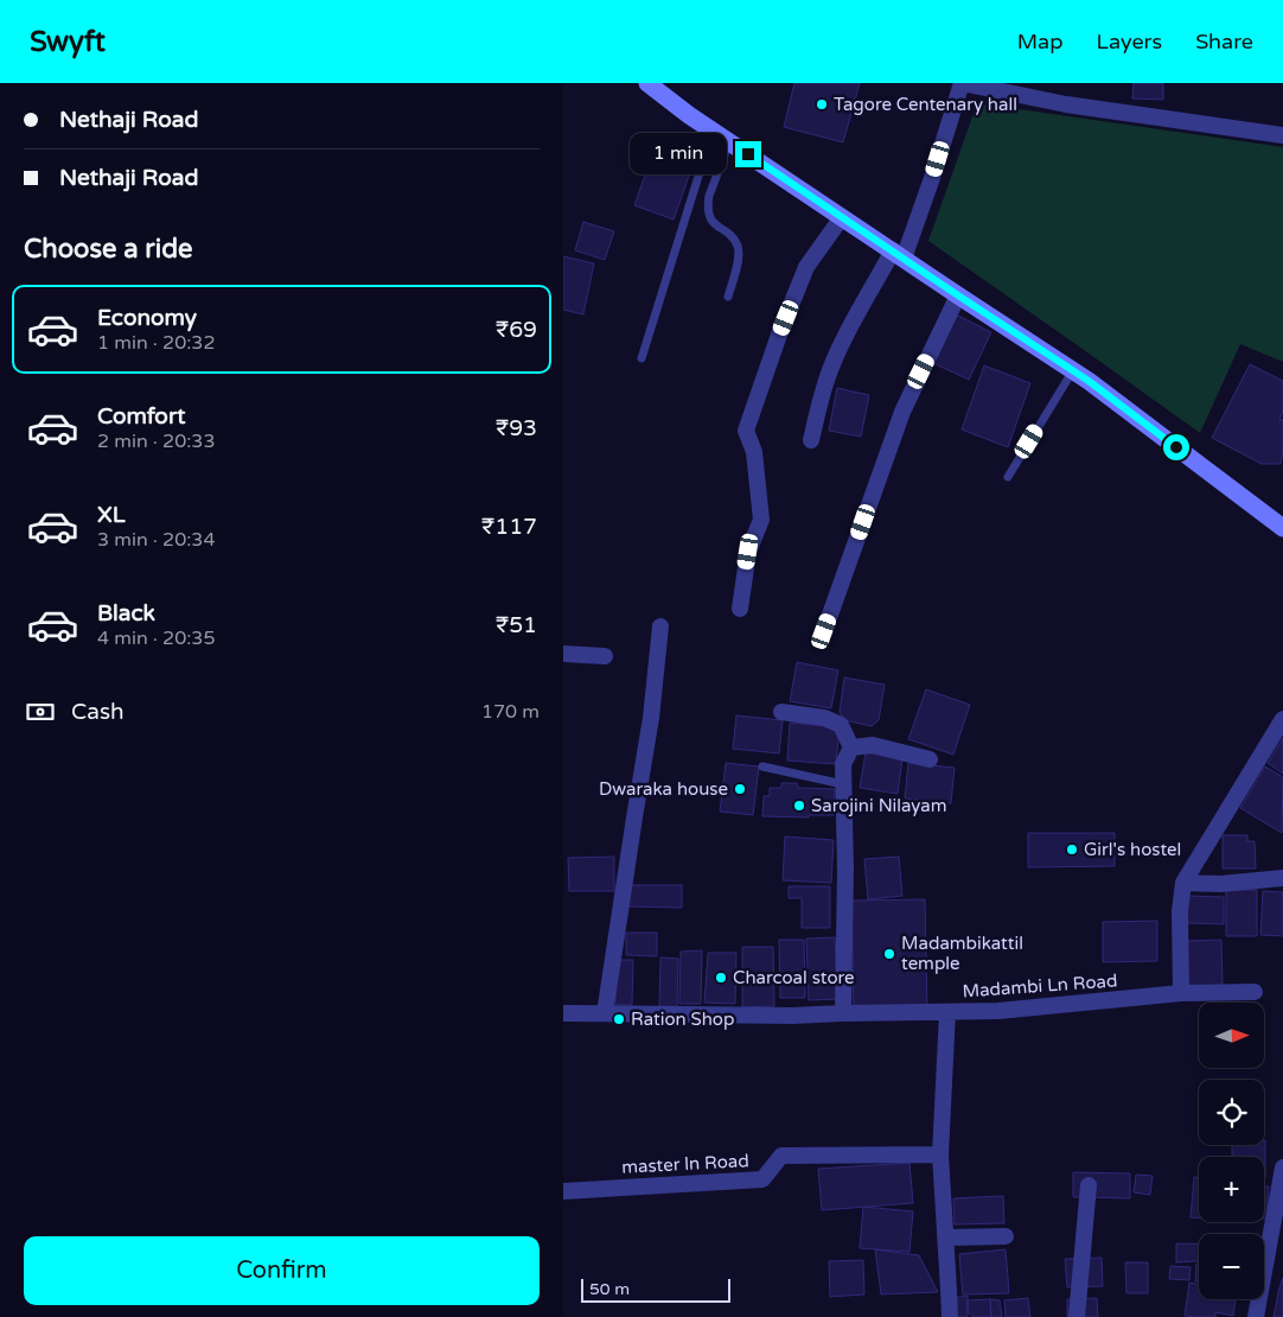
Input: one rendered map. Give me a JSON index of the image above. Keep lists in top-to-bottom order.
{
  "streets": {
    "street": ["Madambi Ln Road", "master ln Road"]
  },
  "places": [
    "Tagore Centenary hall",
    "Dwaraka house",
    "Sarojini Nilayam",
    "Girl's hostel",
    "Madambikattil temple",
    "Charcoal store",
    "Ration Shop"
  ],
  "scale_bar": "50 m",
  "north": "right",
  "page": {
    "header": "Swyft",
    "nav": ["Map", "Layers", "Share"],
    "banner": ["Nethaji Road", "Nethaji Road"],
    "bubble": "1 min",
    "heading": "Choose a ride",
    "list": [
      {
        "name": "Economy",
        "note": "1 min · 20:32",
        "value": "₹69"
      },
      {
        "name": "Comfort",
        "note": "2 min · 20:33",
        "value": "₹93"
      },
      {
        "name": "XL",
        "note": "3 min · 20:34",
        "value": "₹117"
      },
      {
        "name": "Black",
        "note": "4 min · 20:35",
        "value": "₹51"
      }
    ],
    "pay": ["Cash", "170 m"],
    "map_buttons": ["+", "−"],
    "buttons": "Confirm",
    "scale": "50 m"
  }
}
